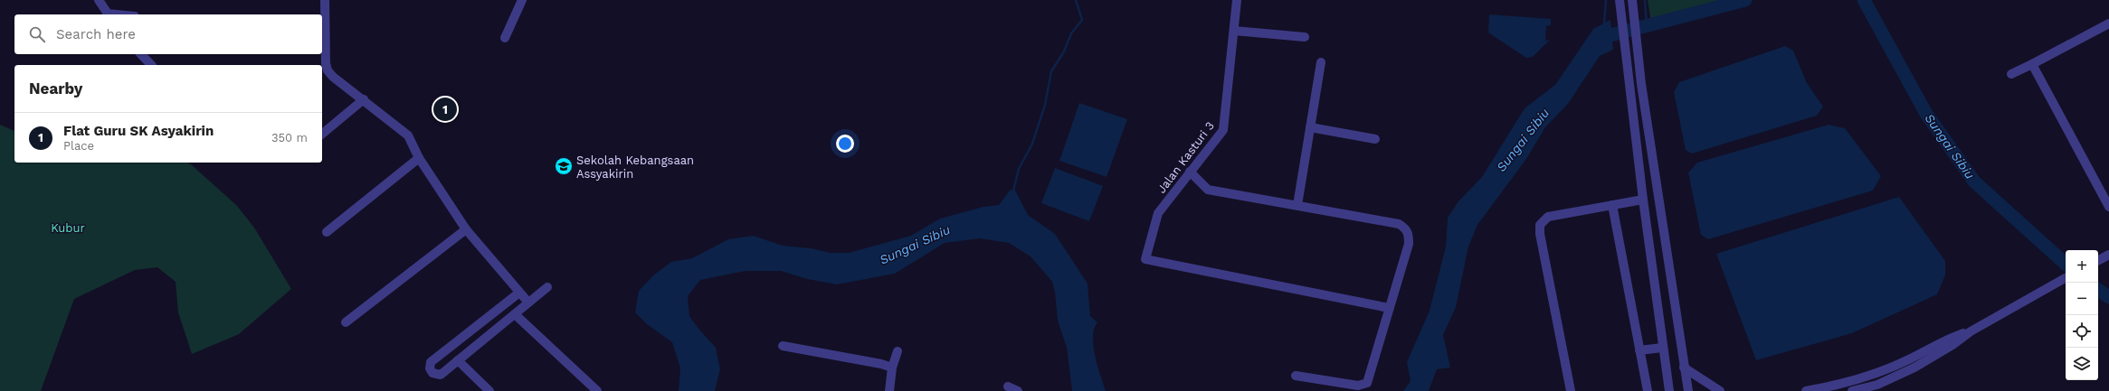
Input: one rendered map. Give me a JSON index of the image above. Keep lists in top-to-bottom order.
{
  "streets": {
    "street": ["Jalan Kasturi 3"]
  },
  "water": ["Sungai Sibiu"],
  "parks": ["Kubur"],
  "places": {
    "school or university": ["Sekolah Kebangsaan Assyakirin"]
  },
  "page": {
    "search": "Search here",
    "heading": "Nearby",
    "pins": "1",
    "list": [
      {
        "mark": "1",
        "name": "Flat Guru SK Asyakirin",
        "note": "Place",
        "value": "350 m"
      }
    ],
    "map_buttons": ["+", "−"]
  }
}
